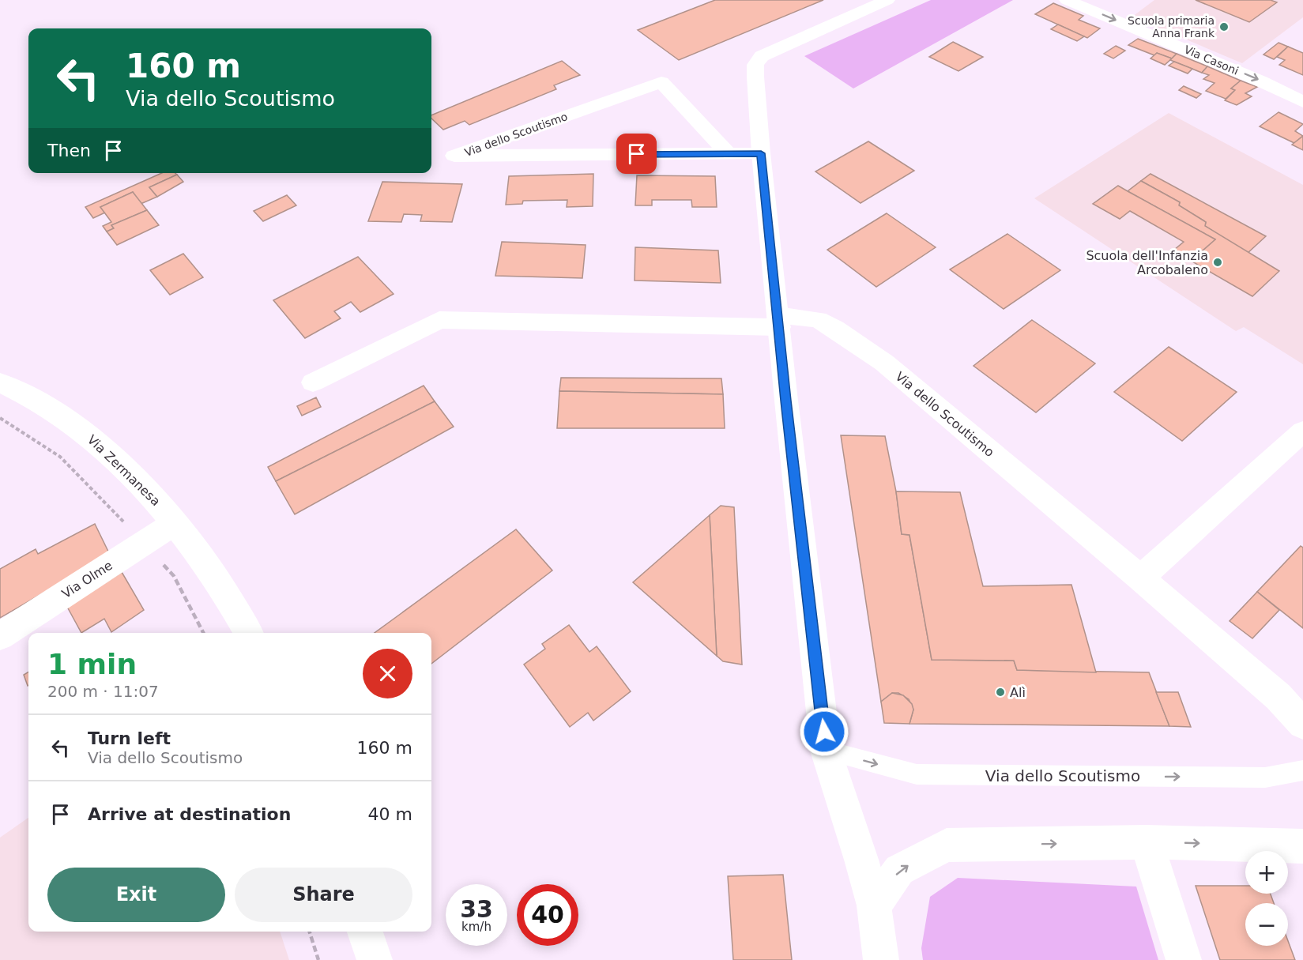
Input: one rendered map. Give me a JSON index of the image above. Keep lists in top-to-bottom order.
{
  "streets": {
    "street": [
      "Via Casoni",
      "Via dello Scoutismo",
      "Via Zermanesa",
      "Via Olme"
    ]
  },
  "crossings": [
    ["Via Zermanesa", "Via Olme"]
  ],
  "one_way": ["Via Casoni"],
  "places": ["Scuola primaria Anna Frank", "Scuola dell'Infanzia Arcobaleno", "Alì"],
  "page": {
    "turn": ["160 m", "Via dello Scoutismo"],
    "then": "Then",
    "heading": ["1 min", "200 m · 11:07"],
    "list": [
      {
        "name": "Turn left",
        "note": "Via dello Scoutismo",
        "value": "160 m"
      },
      {
        "name": "Arrive at destination",
        "value": "40 m"
      }
    ],
    "map_buttons": ["+", "−"],
    "buttons": ["Exit", "Share"],
    "speed": "33 km/h",
    "limit": "40"
  }
}
